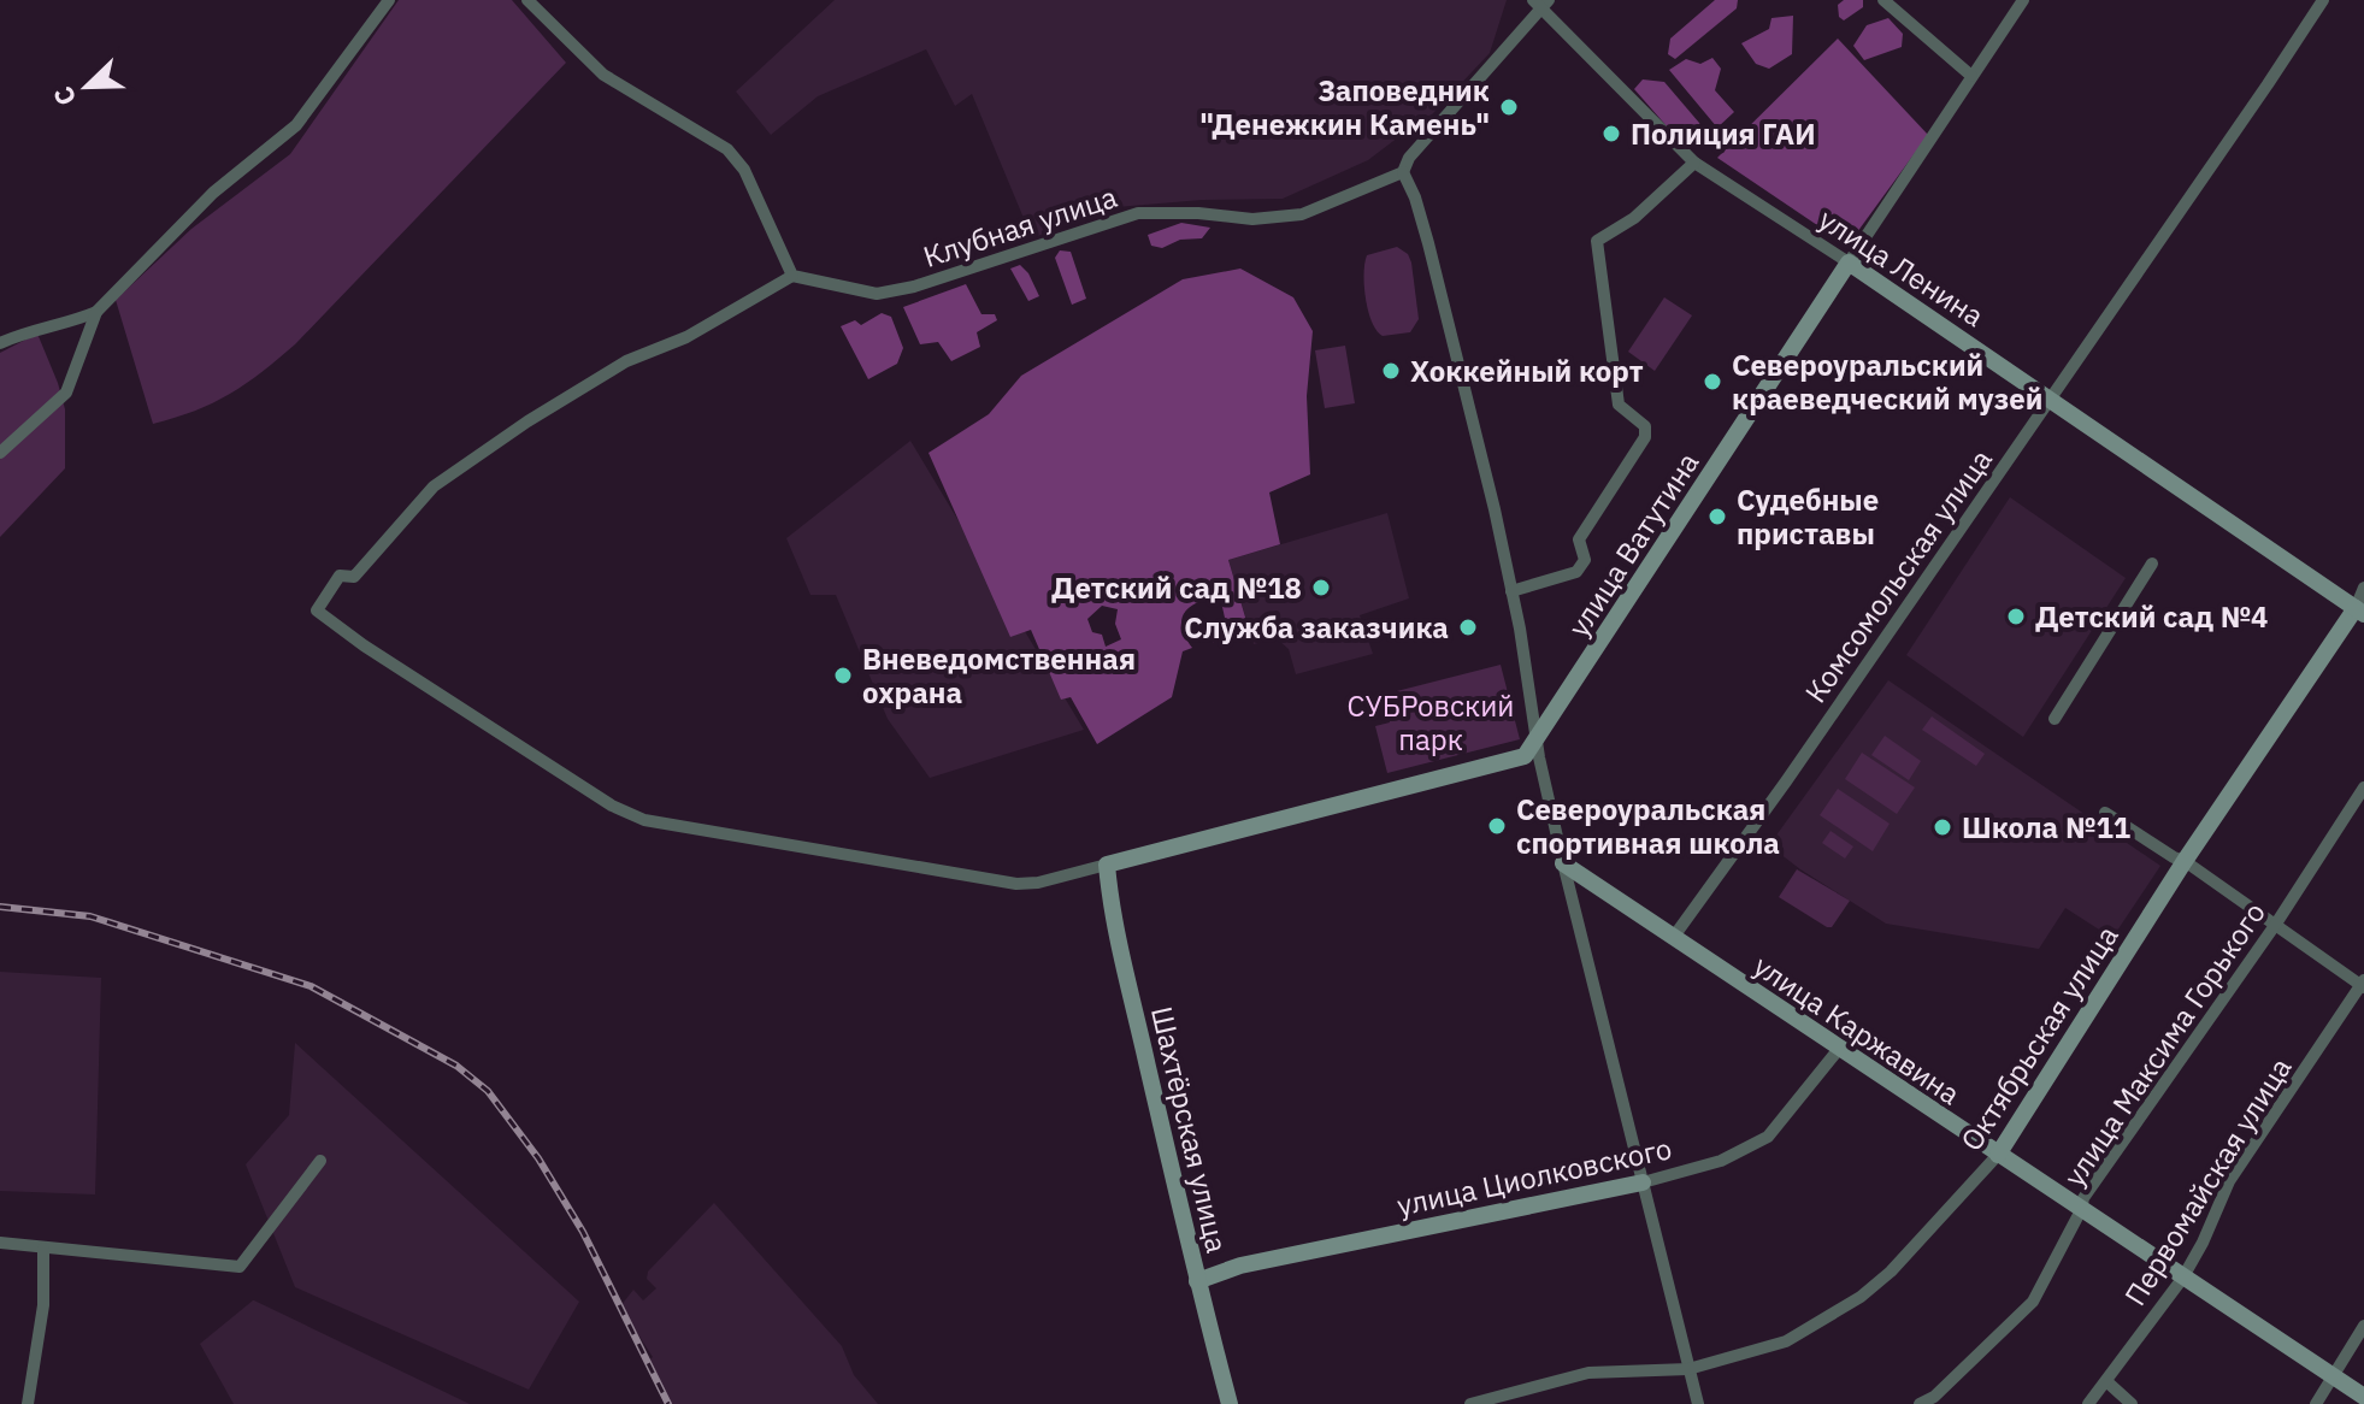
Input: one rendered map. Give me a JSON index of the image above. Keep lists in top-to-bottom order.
{
  "streets": {
    "main road": [
      "улица Ленина",
      "улица Ватутина",
      "улица Каржавина",
      "Октябрьская улица",
      "Шахтёрская улица",
      "улица Циолковского"
    ],
    "street": [
      "Клубная улица",
      "Комсомольская улица",
      "улица Максима Горького",
      "Первомайская улица"
    ]
  },
  "crossings": [
    ["улица Ленина", "улица Ватутина"],
    ["улица Ленина", "Комсомольская улица"],
    ["улица Ленина", "Октябрьская улица"],
    ["улица Ватутина", "Шахтёрская улица"],
    ["Комсомольская улица", "улица Каржавина"],
    ["улица Каржавина", "Октябрьская улица"],
    ["улица Каржавина", "улица Максима Горького"],
    ["улица Каржавина", "улица Циолковского"],
    ["улица Каржавина", "Первомайская улица"],
    ["Шахтёрская улица", "улица Циолковского"]
  ],
  "parks": ["СУБРовский парк"],
  "places": [
    "Заповедник \"Денежкин Камень\"",
    "Полиция ГАИ",
    "Хоккейный корт",
    "Североуральский краеведческий музей",
    "Судебные приставы",
    "Детский сад №18",
    "Детский сад №4",
    "Служба заказчика",
    "Вневедомственная охрана",
    "Североуральская спортивная школа",
    "Школа №11"
  ],
  "north": "bottom left"
}
